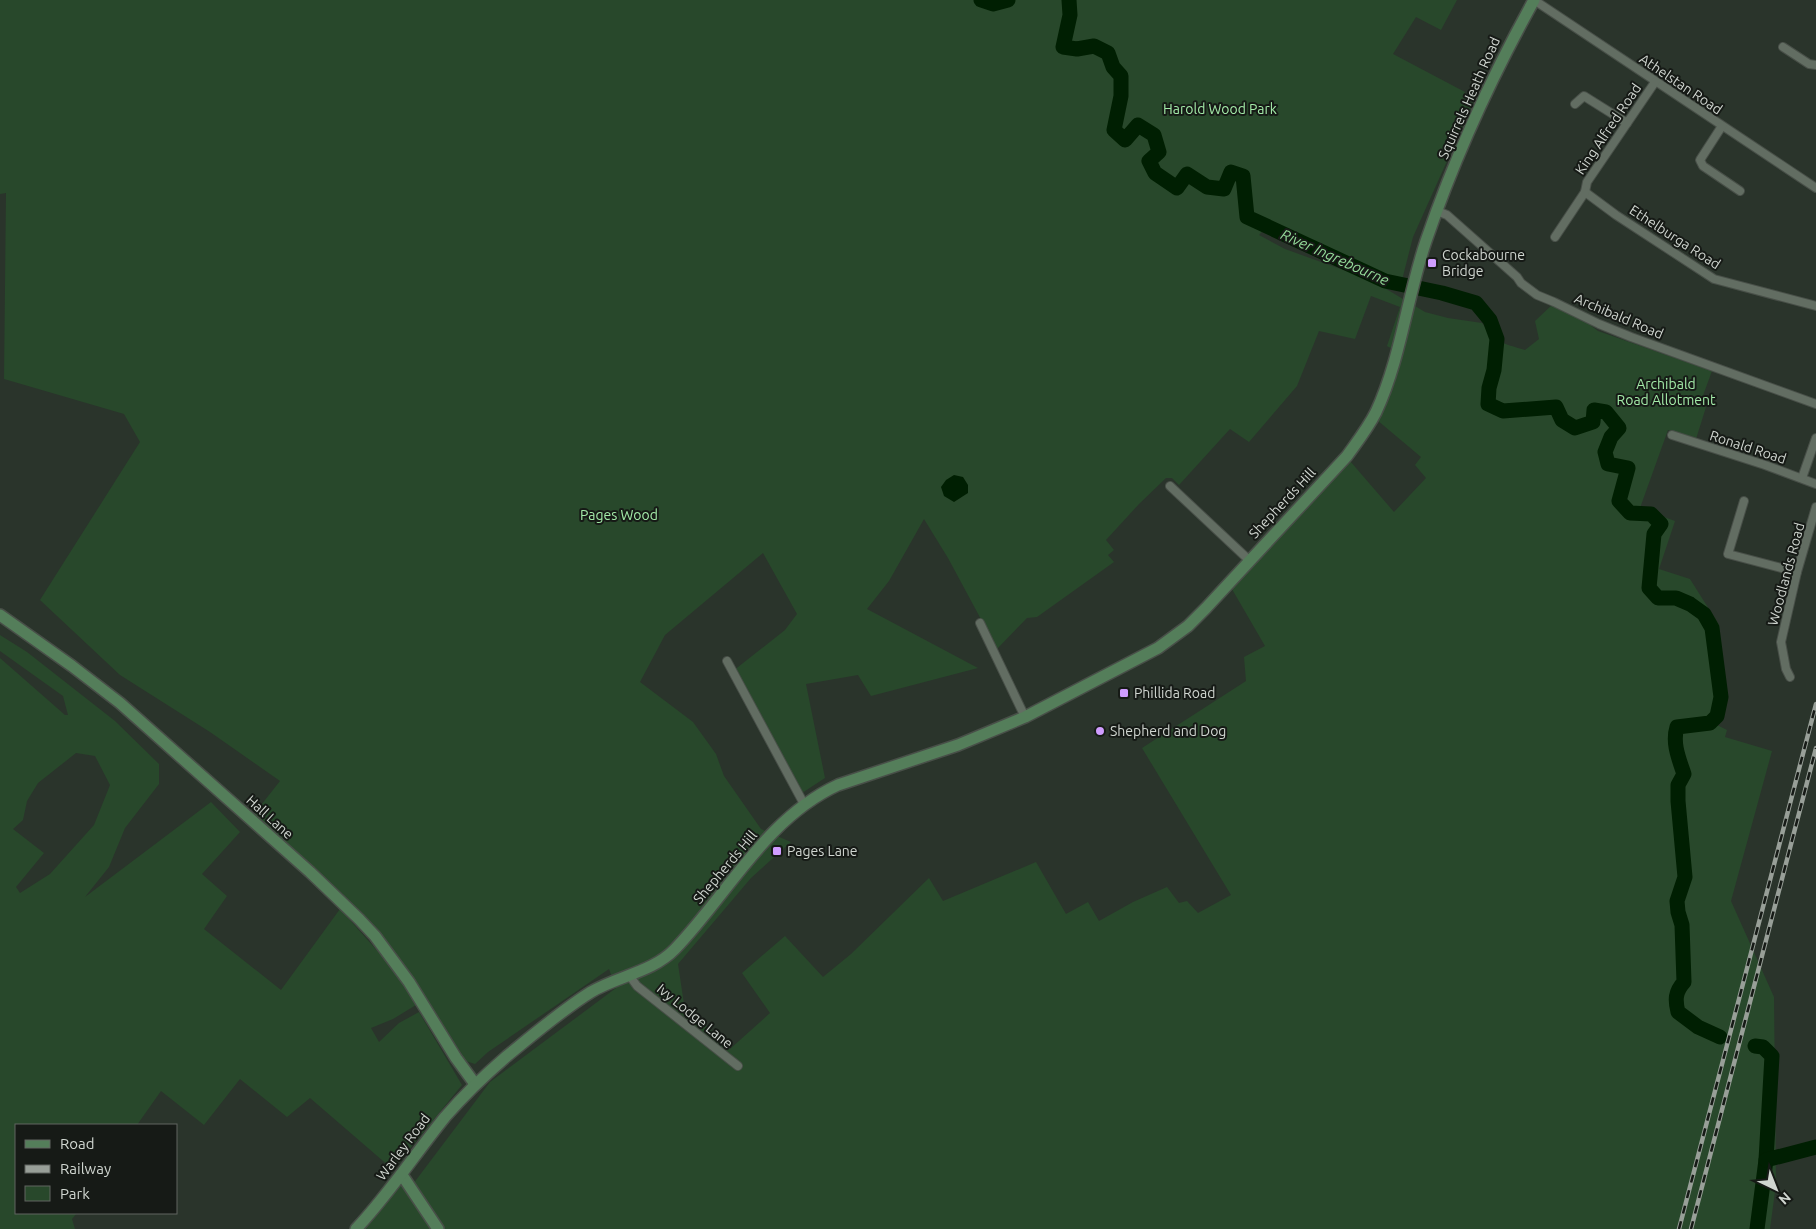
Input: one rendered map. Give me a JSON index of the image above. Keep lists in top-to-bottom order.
{
  "streets": {
    "street": [
      "Athelstan Road",
      "Squirrels Heath Road",
      "King Alfred Road",
      "Ethelburga Road",
      "Archibald Road",
      "Ronald Road",
      "Shepherds Hill",
      "Woodlands Road",
      "Hall Lane",
      "Ivy Lodge Lane",
      "Warley Road"
    ]
  },
  "crossings": [
    ["Athelstan Road", "Squirrels Heath Road"],
    ["Athelstan Road", "King Alfred Road"],
    ["Squirrels Heath Road", "Archibald Road"],
    ["Squirrels Heath Road", "Shepherds Hill"],
    ["King Alfred Road", "Ethelburga Road"],
    ["Archibald Road", "Shepherds Hill"],
    ["Shepherds Hill", "Hall Lane"],
    ["Shepherds Hill", "Ivy Lodge Lane"],
    ["Shepherds Hill", "Warley Road"],
    ["Hall Lane", "Warley Road"]
  ],
  "water": ["River Ingrebourne"],
  "parks": ["Harold Wood Park", "Archibald Road Allotment", "Pages Wood"],
  "places": {
    "transit": ["Cockabourne Bridge", "Phillida Road", "Pages Lane"],
    "other": ["Shepherd and Dog"]
  },
  "legend": ["Road", "Railway", "Park"],
  "north": "bottom right"
}
